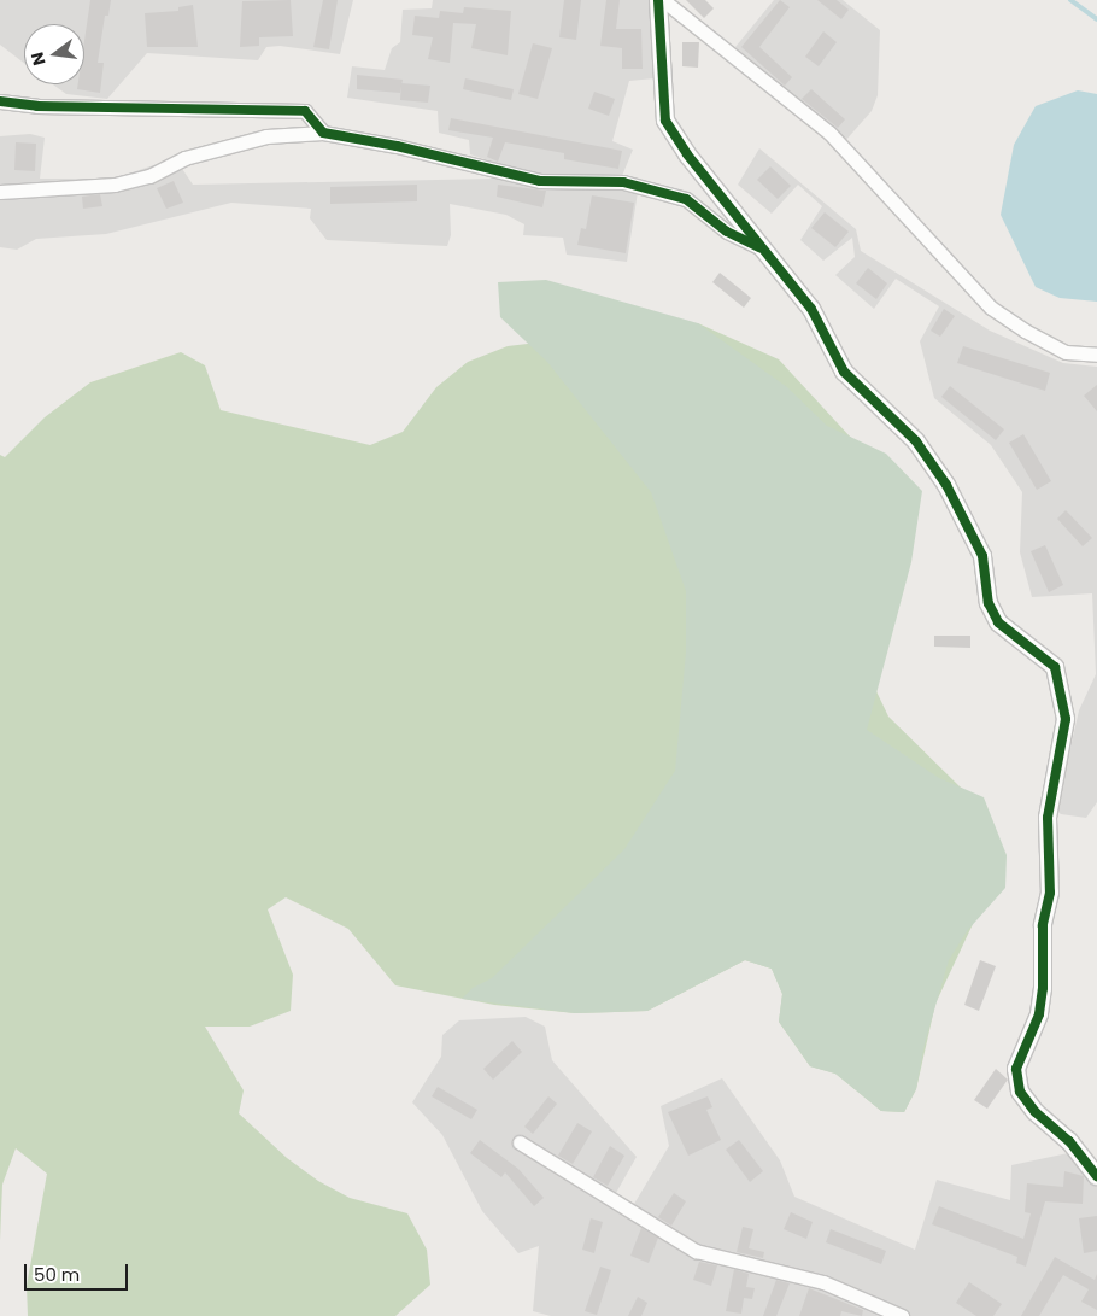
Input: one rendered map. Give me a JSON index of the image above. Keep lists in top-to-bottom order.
{
  "scale_bar": "50 m",
  "north": "left"
}
